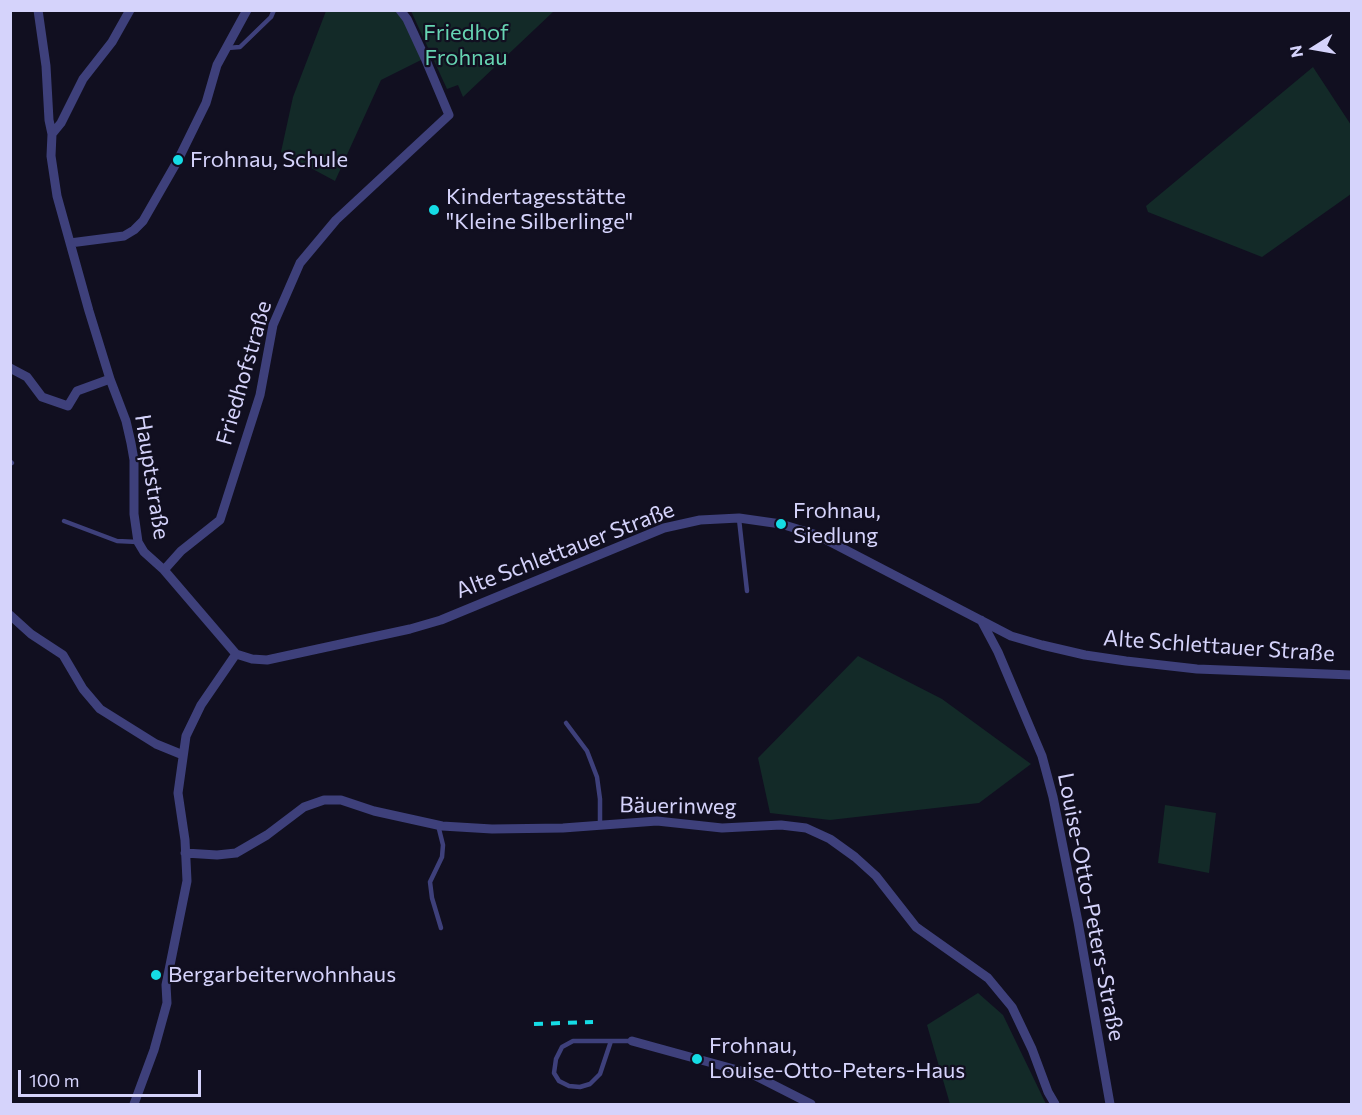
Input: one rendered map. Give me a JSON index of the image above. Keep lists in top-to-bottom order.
{
  "streets": {
    "street": [
      "Friedhofstraße",
      "Hauptstraße",
      "Alte Schlettauer Straße",
      "Bäuerinweg",
      "Louise-Otto-Peters-Straße"
    ]
  },
  "crossings": [
    ["Friedhofstraße", "Hauptstraße"],
    ["Hauptstraße", "Alte Schlettauer Straße"],
    ["Alte Schlettauer Straße", "Louise-Otto-Peters-Straße"]
  ],
  "parks": ["Friedhof Frohnau"],
  "places": [
    "Frohnau, Schule",
    "Kindertagesstätte \"Kleine Silberlinge\"",
    "Frohnau, Siedlung",
    "Bergarbeiterwohnhaus",
    "Frohnau, Louise-Otto-Peters-Haus"
  ],
  "scale_bar": "100 m",
  "north": "left"
}
